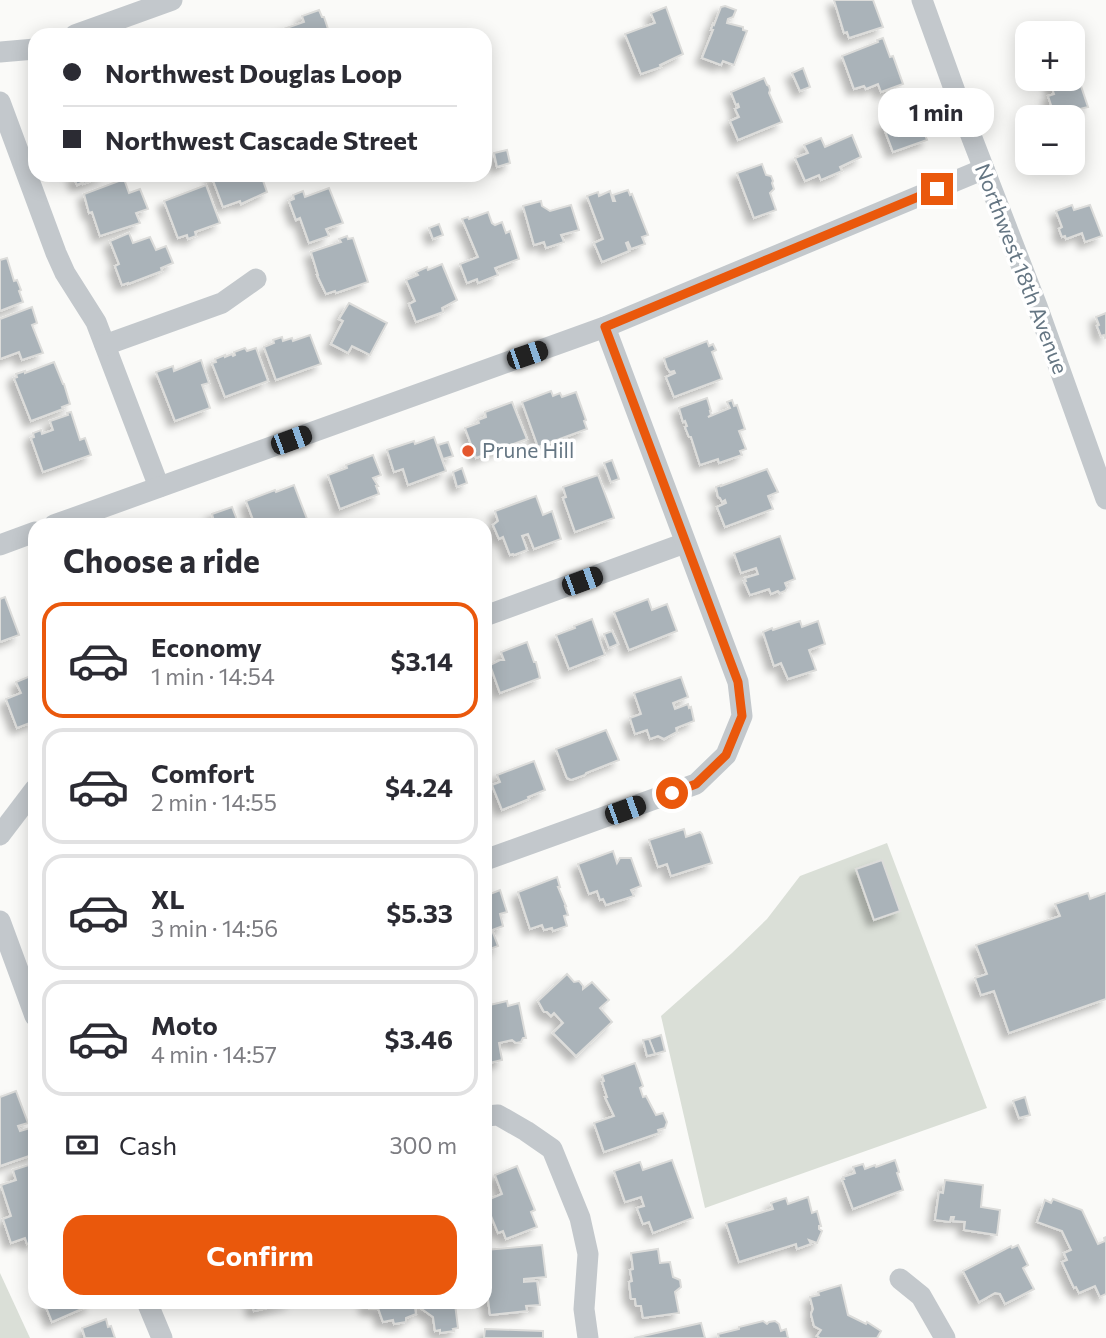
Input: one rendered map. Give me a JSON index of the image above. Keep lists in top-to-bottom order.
{
  "streets": {
    "street": ["Northwest 18th Avenue"]
  },
  "places": ["Prune Hill"],
  "page": {
    "map_buttons": ["+", "−"],
    "banner": ["Northwest Douglas Loop", "Northwest Cascade Street"],
    "bubble": "1 min",
    "heading": "Choose a ride",
    "list": [
      {
        "name": "Economy",
        "note": "1 min · 14:54",
        "value": "$3.14"
      },
      {
        "name": "Comfort",
        "note": "2 min · 14:55",
        "value": "$4.24"
      },
      {
        "name": "XL",
        "note": "3 min · 14:56",
        "value": "$5.33"
      },
      {
        "name": "Moto",
        "note": "4 min · 14:57",
        "value": "$3.46"
      }
    ],
    "pay": ["Cash", "300 m"],
    "buttons": "Confirm"
  }
}
